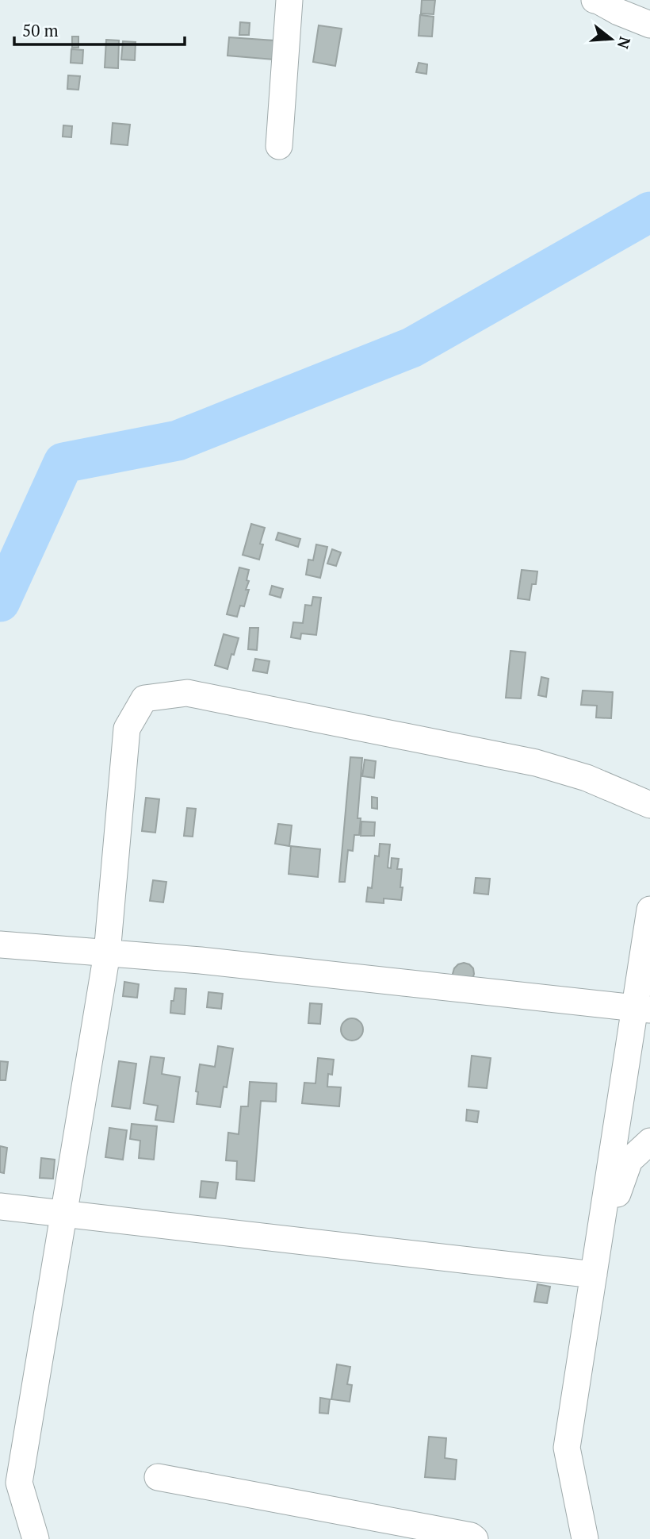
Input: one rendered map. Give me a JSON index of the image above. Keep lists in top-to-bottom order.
{
  "scale_bar": "50 m",
  "north": "right"
}
